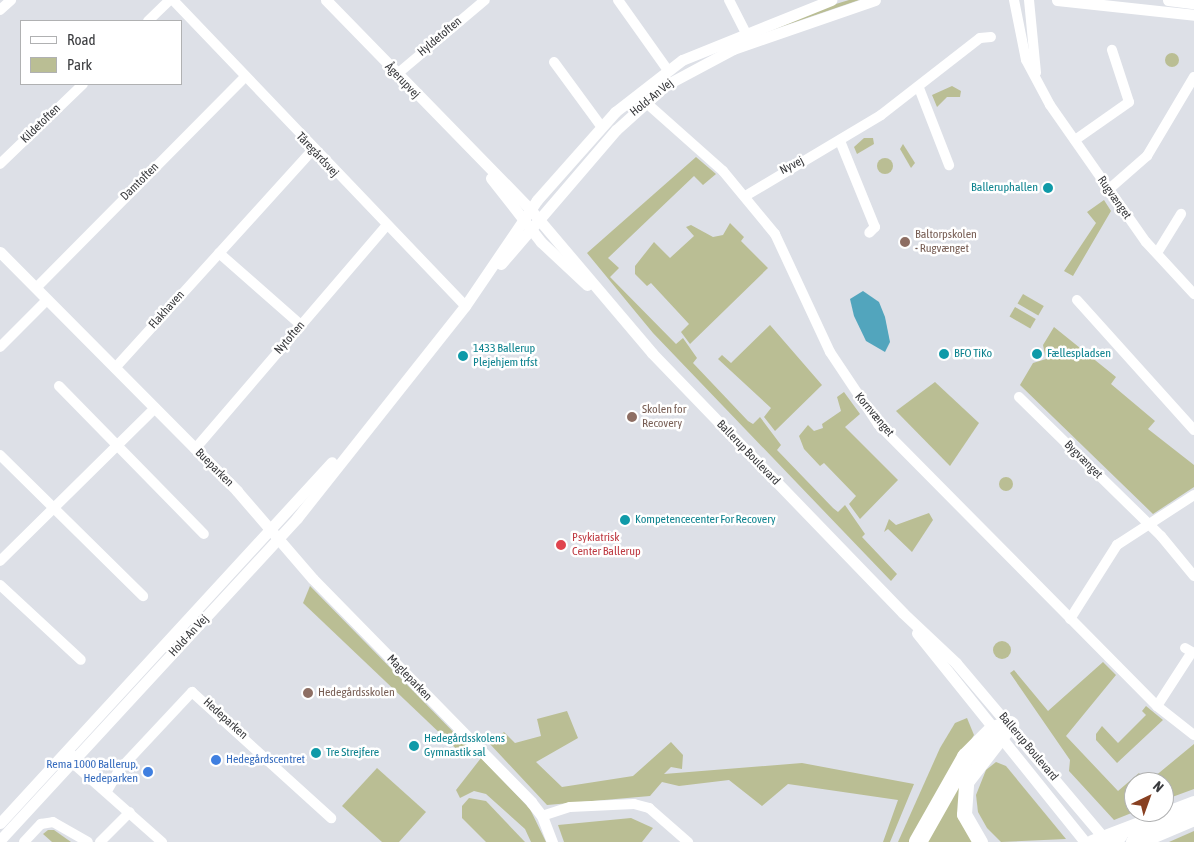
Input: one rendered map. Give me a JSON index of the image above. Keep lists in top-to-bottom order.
{
  "streets": {
    "street": [
      "Hyldetoften",
      "Ågerupvej",
      "Hold-An Vej",
      "Kildetoften",
      "Tåregårdsvej",
      "Nyvej",
      "Damtoften",
      "Rugvænget",
      "Flakhaven",
      "Nytoften",
      "Kornvænget",
      "Ballerup Boulevard",
      "Bygvænget",
      "Bueparken",
      "Magleparken",
      "Hedeparken"
    ]
  },
  "crossings": [
    ["Hyldetoften", "Ågerupvej"],
    ["Ågerupvej", "Hold-An Vej"],
    ["Ågerupvej", "Ballerup Boulevard"],
    ["Hold-An Vej", "Tåregårdsvej"],
    ["Hold-An Vej", "Kornvænget"],
    ["Hold-An Vej", "Ballerup Boulevard"],
    ["Hold-An Vej", "Bueparken"],
    ["Hold-An Vej", "Magleparken"],
    ["Tåregårdsvej", "Damtoften"],
    ["Tåregårdsvej", "Flakhaven"],
    ["Tåregårdsvej", "Nytoften"],
    ["Nyvej", "Kornvænget"],
    ["Damtoften", "Bueparken"],
    ["Flakhaven", "Bueparken"],
    ["Nytoften", "Bueparken"],
    ["Bueparken", "Magleparken"]
  ],
  "places": [
    "Balleruphallen",
    "Baltorpskolen - Rugvænget",
    "BFO TiKo",
    "Fællespladsen",
    "1433 Ballerup Plejehjem trfst",
    "Skolen for Recovery",
    "Kompetencecenter For Recovery",
    "Psykiatrisk Center Ballerup",
    "Hedegårdsskolen",
    "Hedegårdsskolens Gymnastik sal",
    "Tre Strejfere",
    "Hedegårdscentret",
    "Rema 1000 Ballerup, Hedeparken"
  ],
  "legend": ["Road", "Park"],
  "north": "top right"
}
